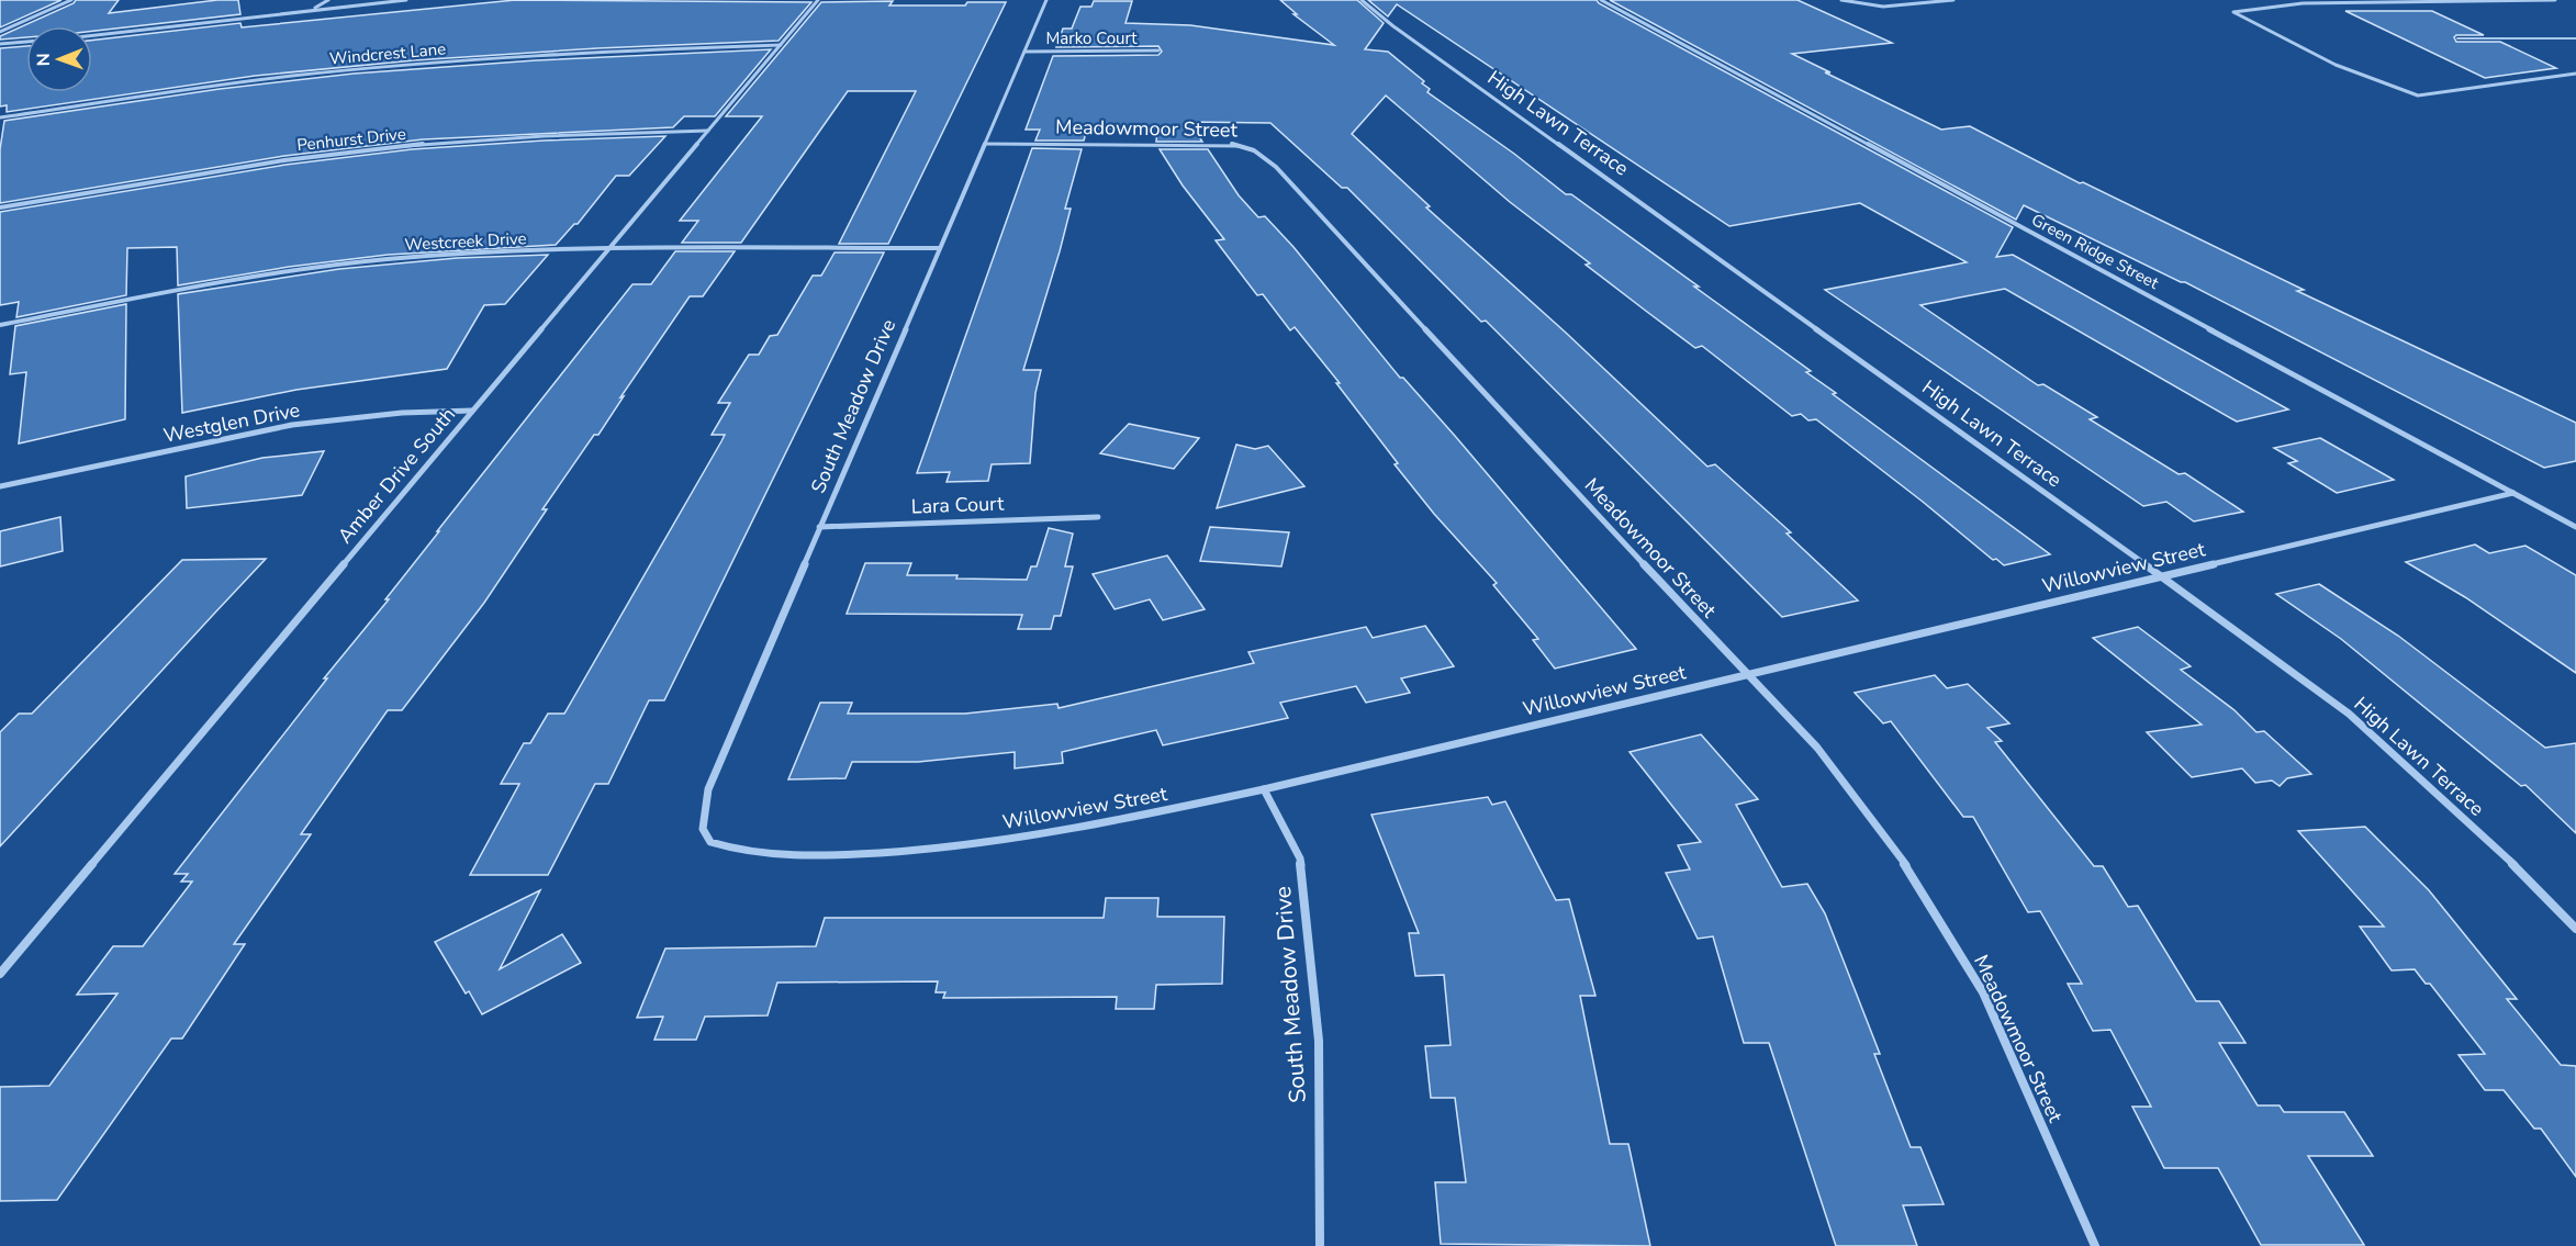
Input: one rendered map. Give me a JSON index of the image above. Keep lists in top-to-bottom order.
{
  "streets": {
    "street": [
      "Marko Court",
      "Windcrest Lane",
      "High Lawn Terrace",
      "Meadowmoor Street",
      "Penhurst Drive",
      "Westcreek Drive",
      "Green Ridge Street",
      "South Meadow Drive",
      "Westglen Drive",
      "Amber Drive South",
      "Lara Court",
      "Willowview Street"
    ]
  },
  "crossings": [
    ["Marko Court", "South Meadow Drive"],
    ["Windcrest Lane", "Amber Drive South"],
    ["High Lawn Terrace", "Willowview Street"],
    ["Meadowmoor Street", "South Meadow Drive"],
    ["Meadowmoor Street", "Willowview Street"],
    ["Penhurst Drive", "Amber Drive South"],
    ["Westcreek Drive", "South Meadow Drive"],
    ["Westcreek Drive", "Amber Drive South"],
    ["Green Ridge Street", "Willowview Street"],
    ["South Meadow Drive", "Lara Court"],
    ["South Meadow Drive", "Willowview Street"],
    ["Westglen Drive", "Amber Drive South"]
  ],
  "north": "left"
}
